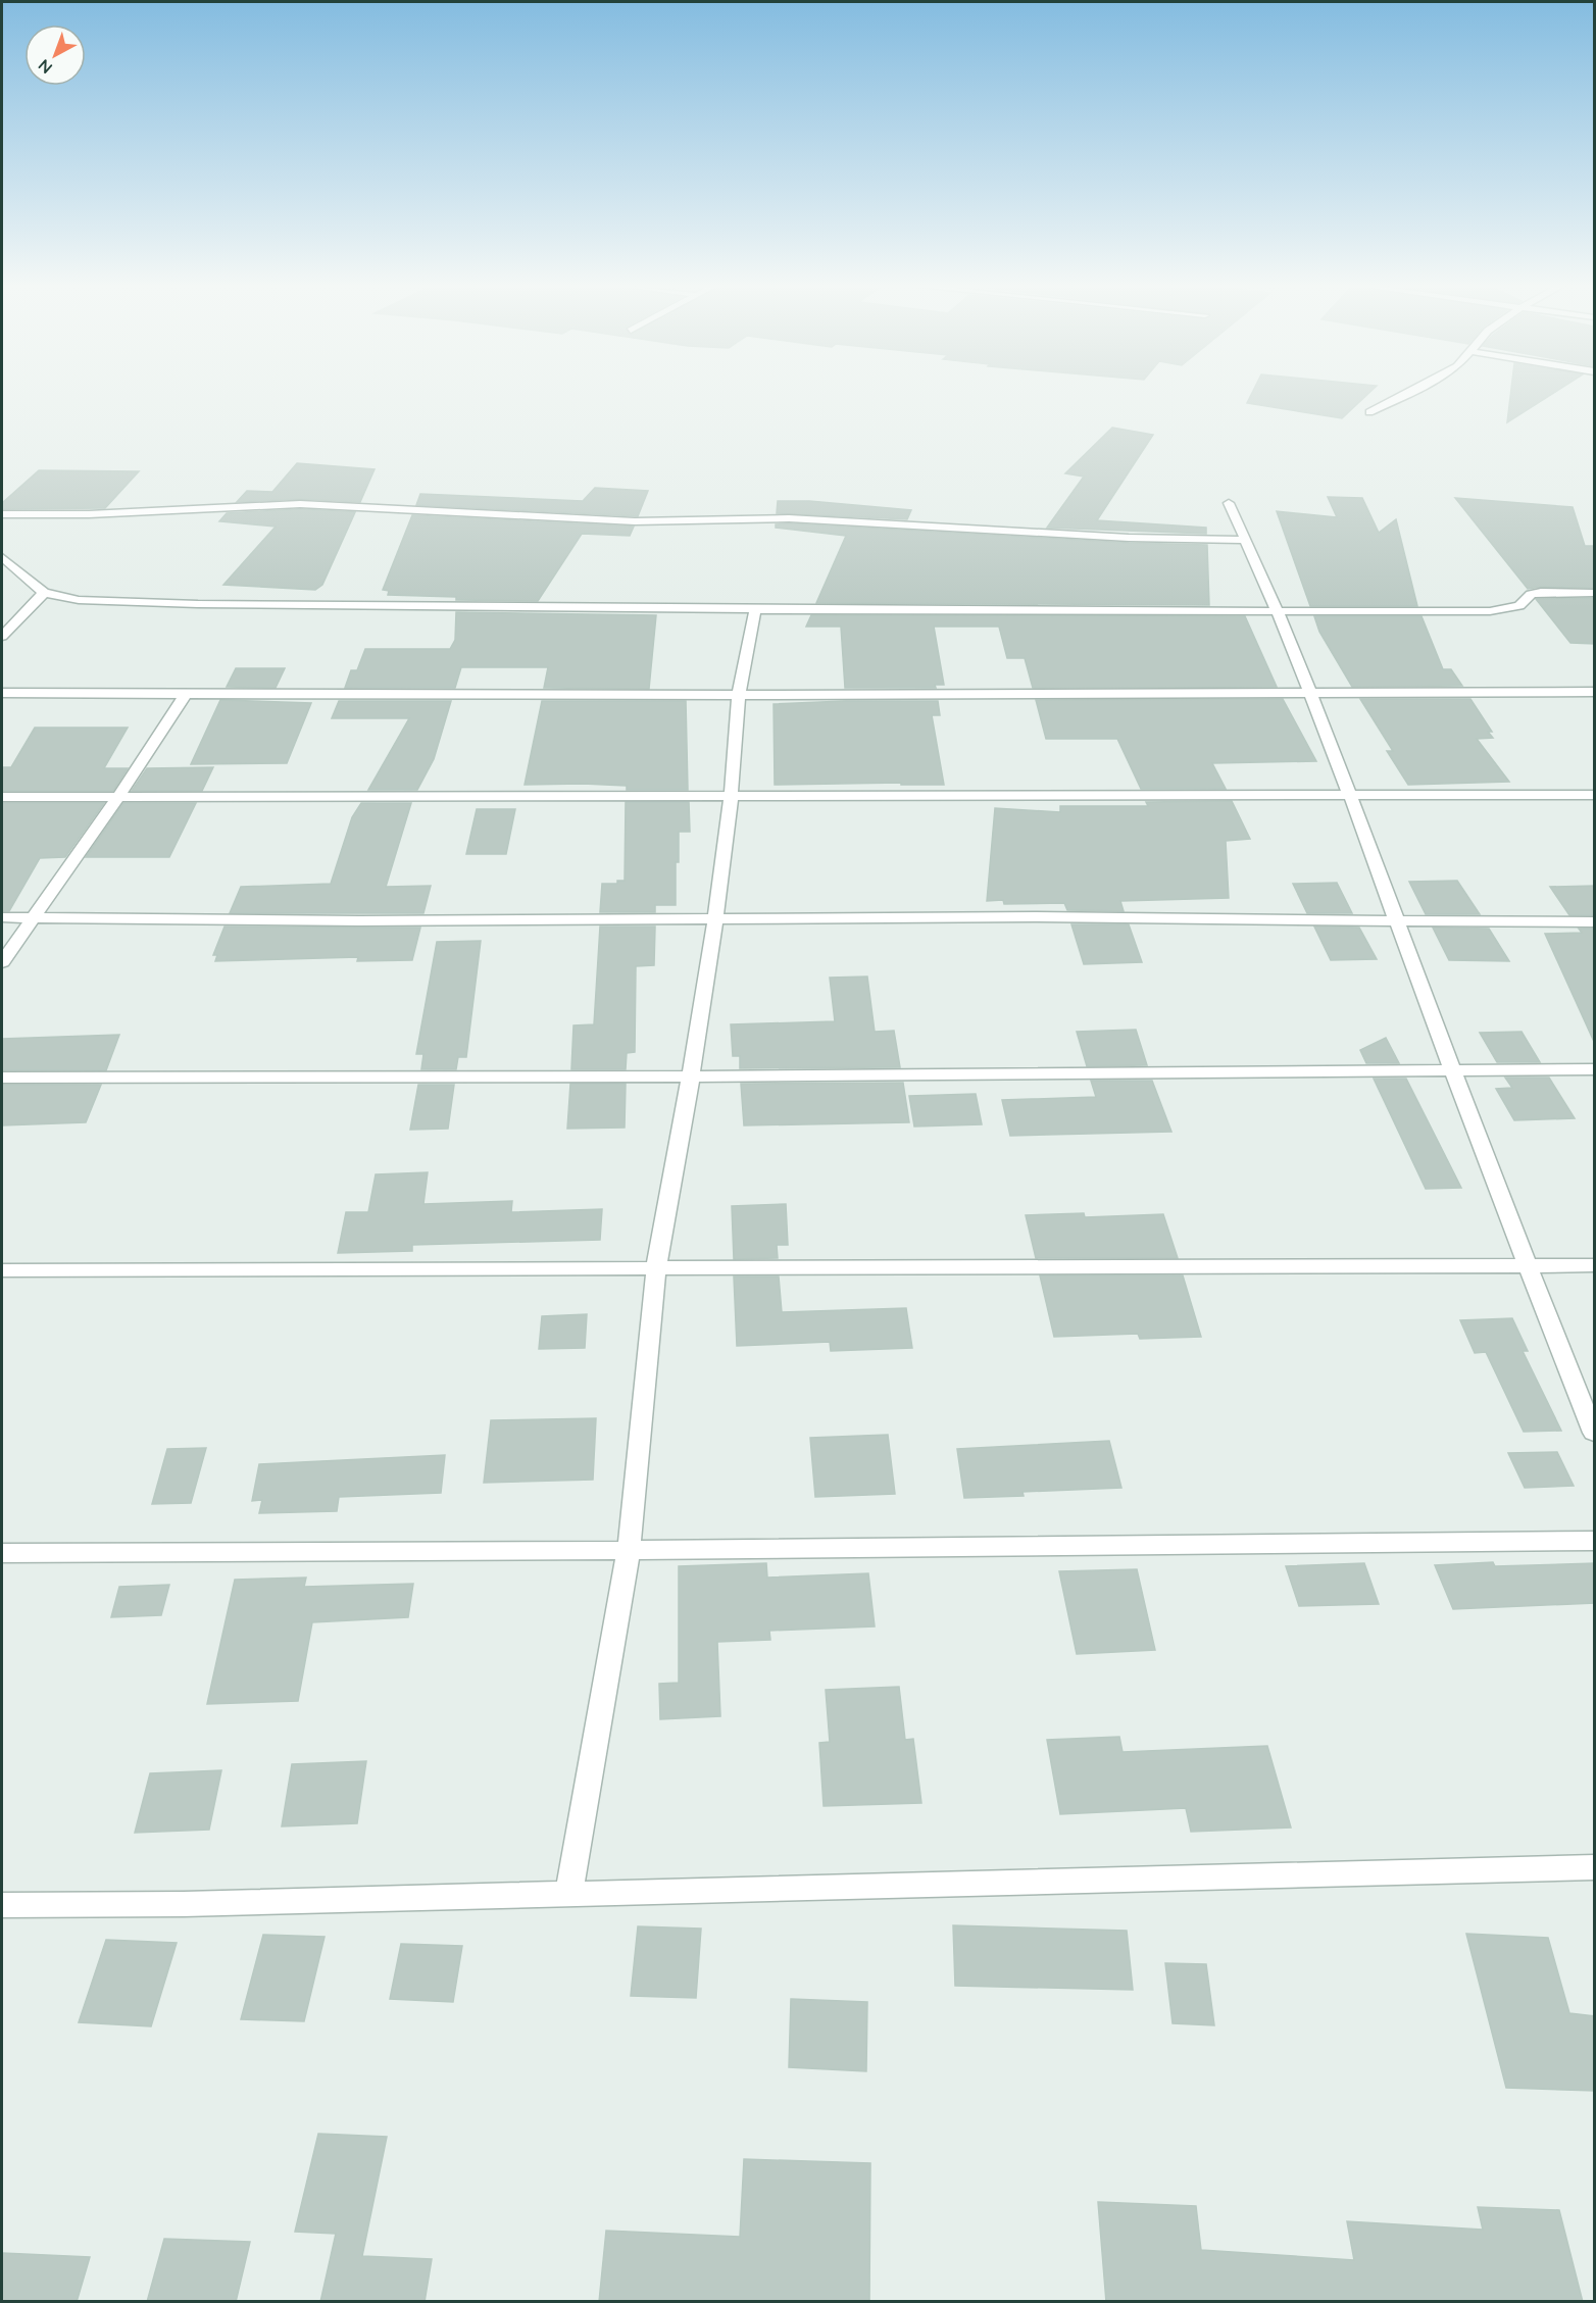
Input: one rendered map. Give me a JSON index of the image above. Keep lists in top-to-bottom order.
{
  "north": "bottom left"
}
